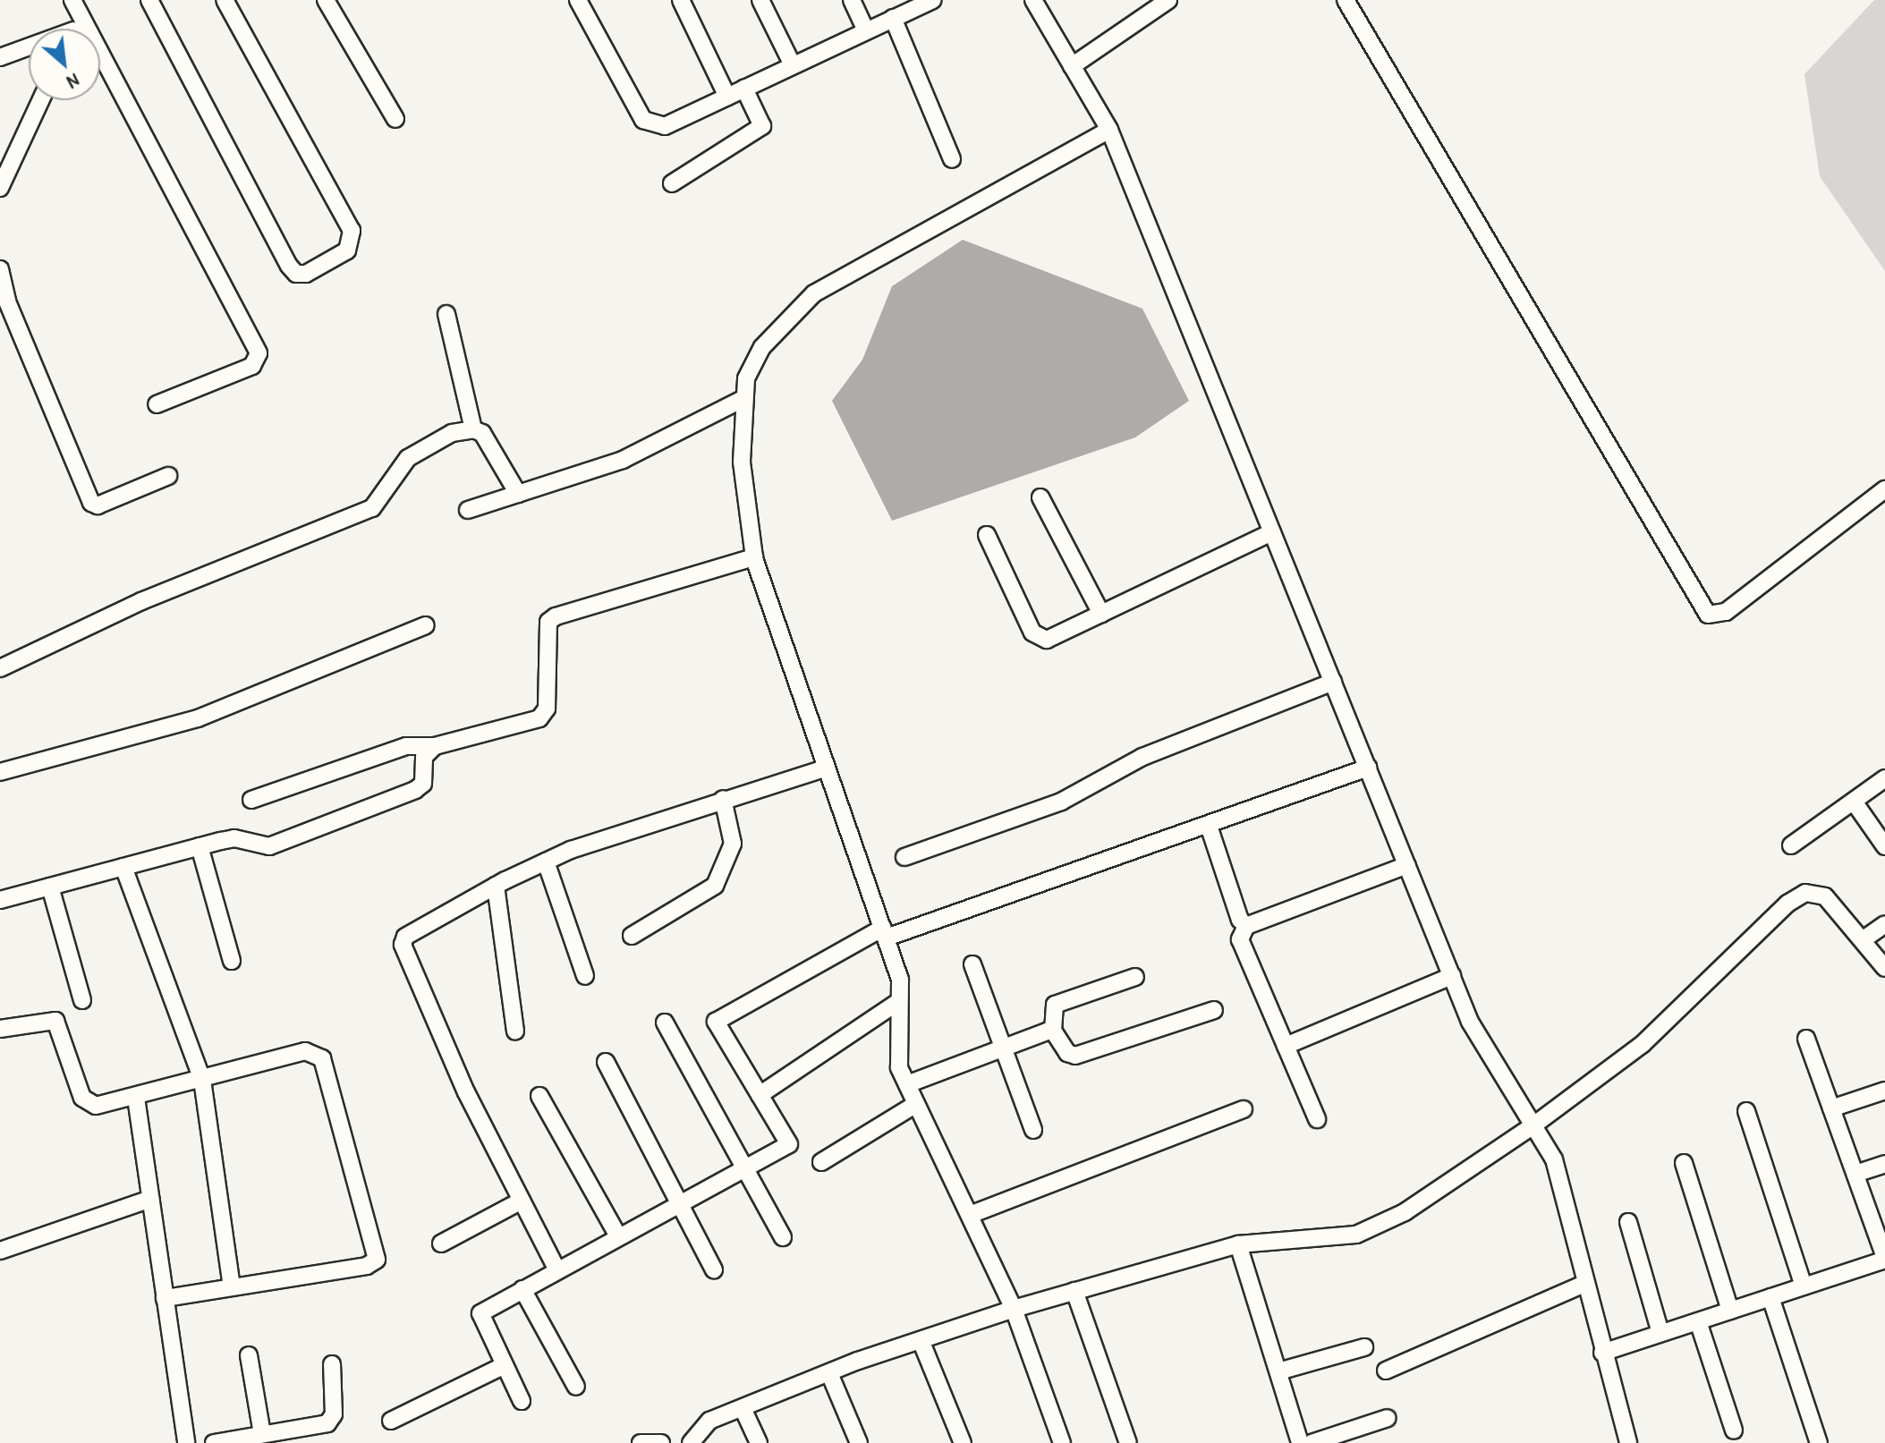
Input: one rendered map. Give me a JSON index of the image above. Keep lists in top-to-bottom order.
{
  "north": "bottom right"
}
